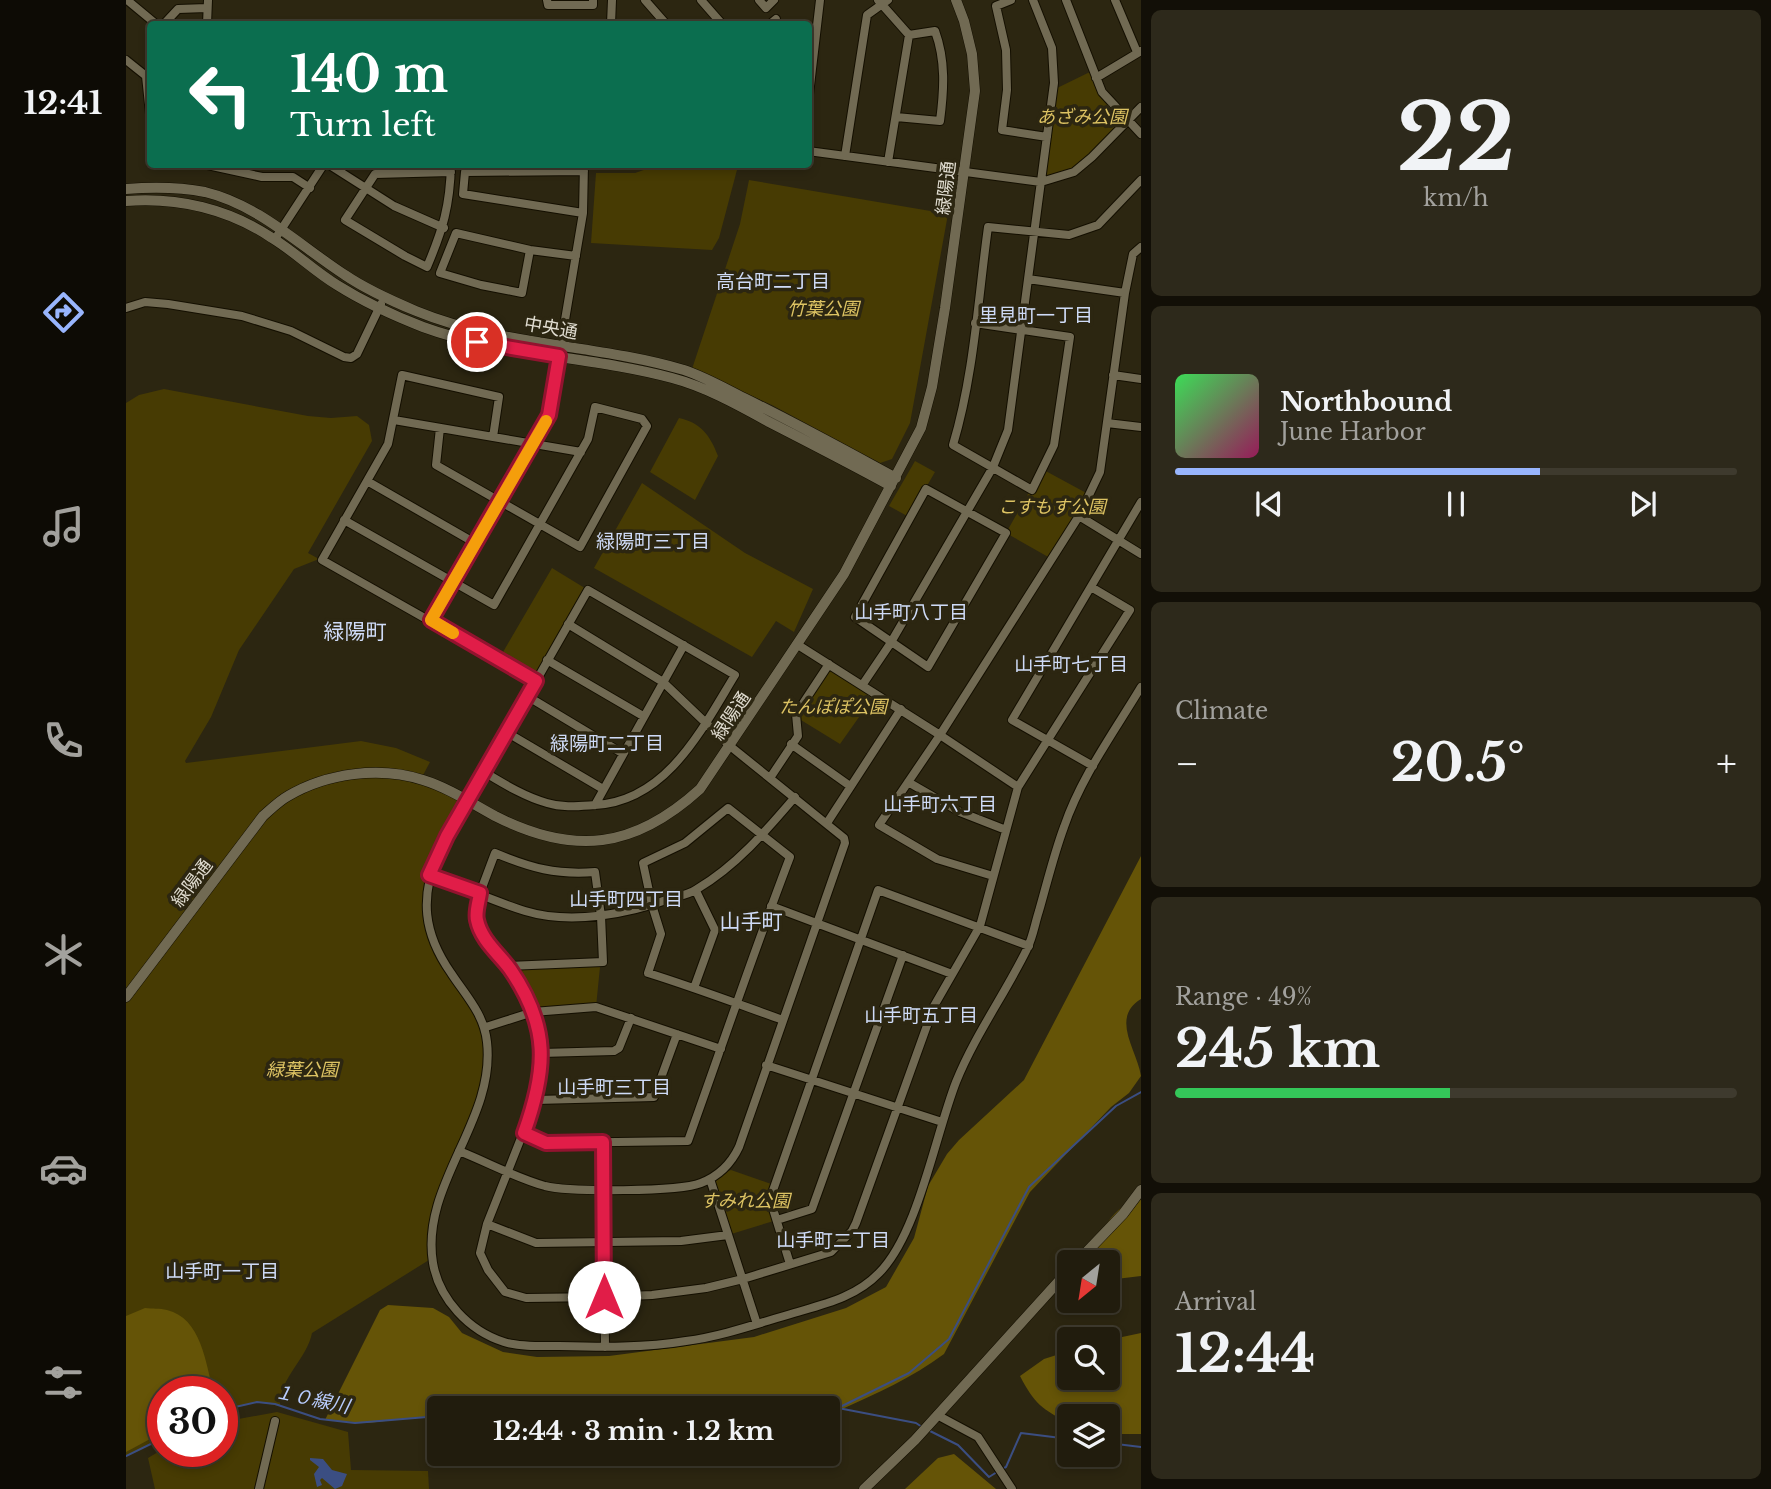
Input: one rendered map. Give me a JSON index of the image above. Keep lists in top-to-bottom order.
{
  "streets": {
    "street": ["緑陽通", "中央通"]
  },
  "crossings": [
    ["緑陽通", "中央通"]
  ],
  "districts": [
    "高台町二丁目",
    "里見町一丁目",
    "緑陽町三丁目",
    "山手町八丁目",
    "緑陽町",
    "山手町七丁目",
    "緑陽町二丁目",
    "山手町六丁目",
    "山手町四丁目",
    "山手町",
    "山手町五丁目",
    "山手町三丁目",
    "山手町二丁目",
    "山手町一丁目"
  ],
  "water": ["１０線川"],
  "parks": [
    "あざみ公園",
    "竹葉公園",
    "こすもす公園",
    "たんぽぽ公園",
    "緑葉公園",
    "すみれ公園"
  ],
  "north": "bottom left",
  "page": {
    "tabs": "12:41",
    "tile": [
      ["22", "km/h"],
      "Climate",
      ["Range · 49%", "245 km"],
      ["Arrival", "12:44"]
    ],
    "turn": ["140 m", "Turn left"],
    "song": ["Northbound", "June Harbor"],
    "heat": ["−", "20.5°", "+"],
    "limit": "30",
    "trip": "12:44 · 3 min · 1.2 km"
  }
}
